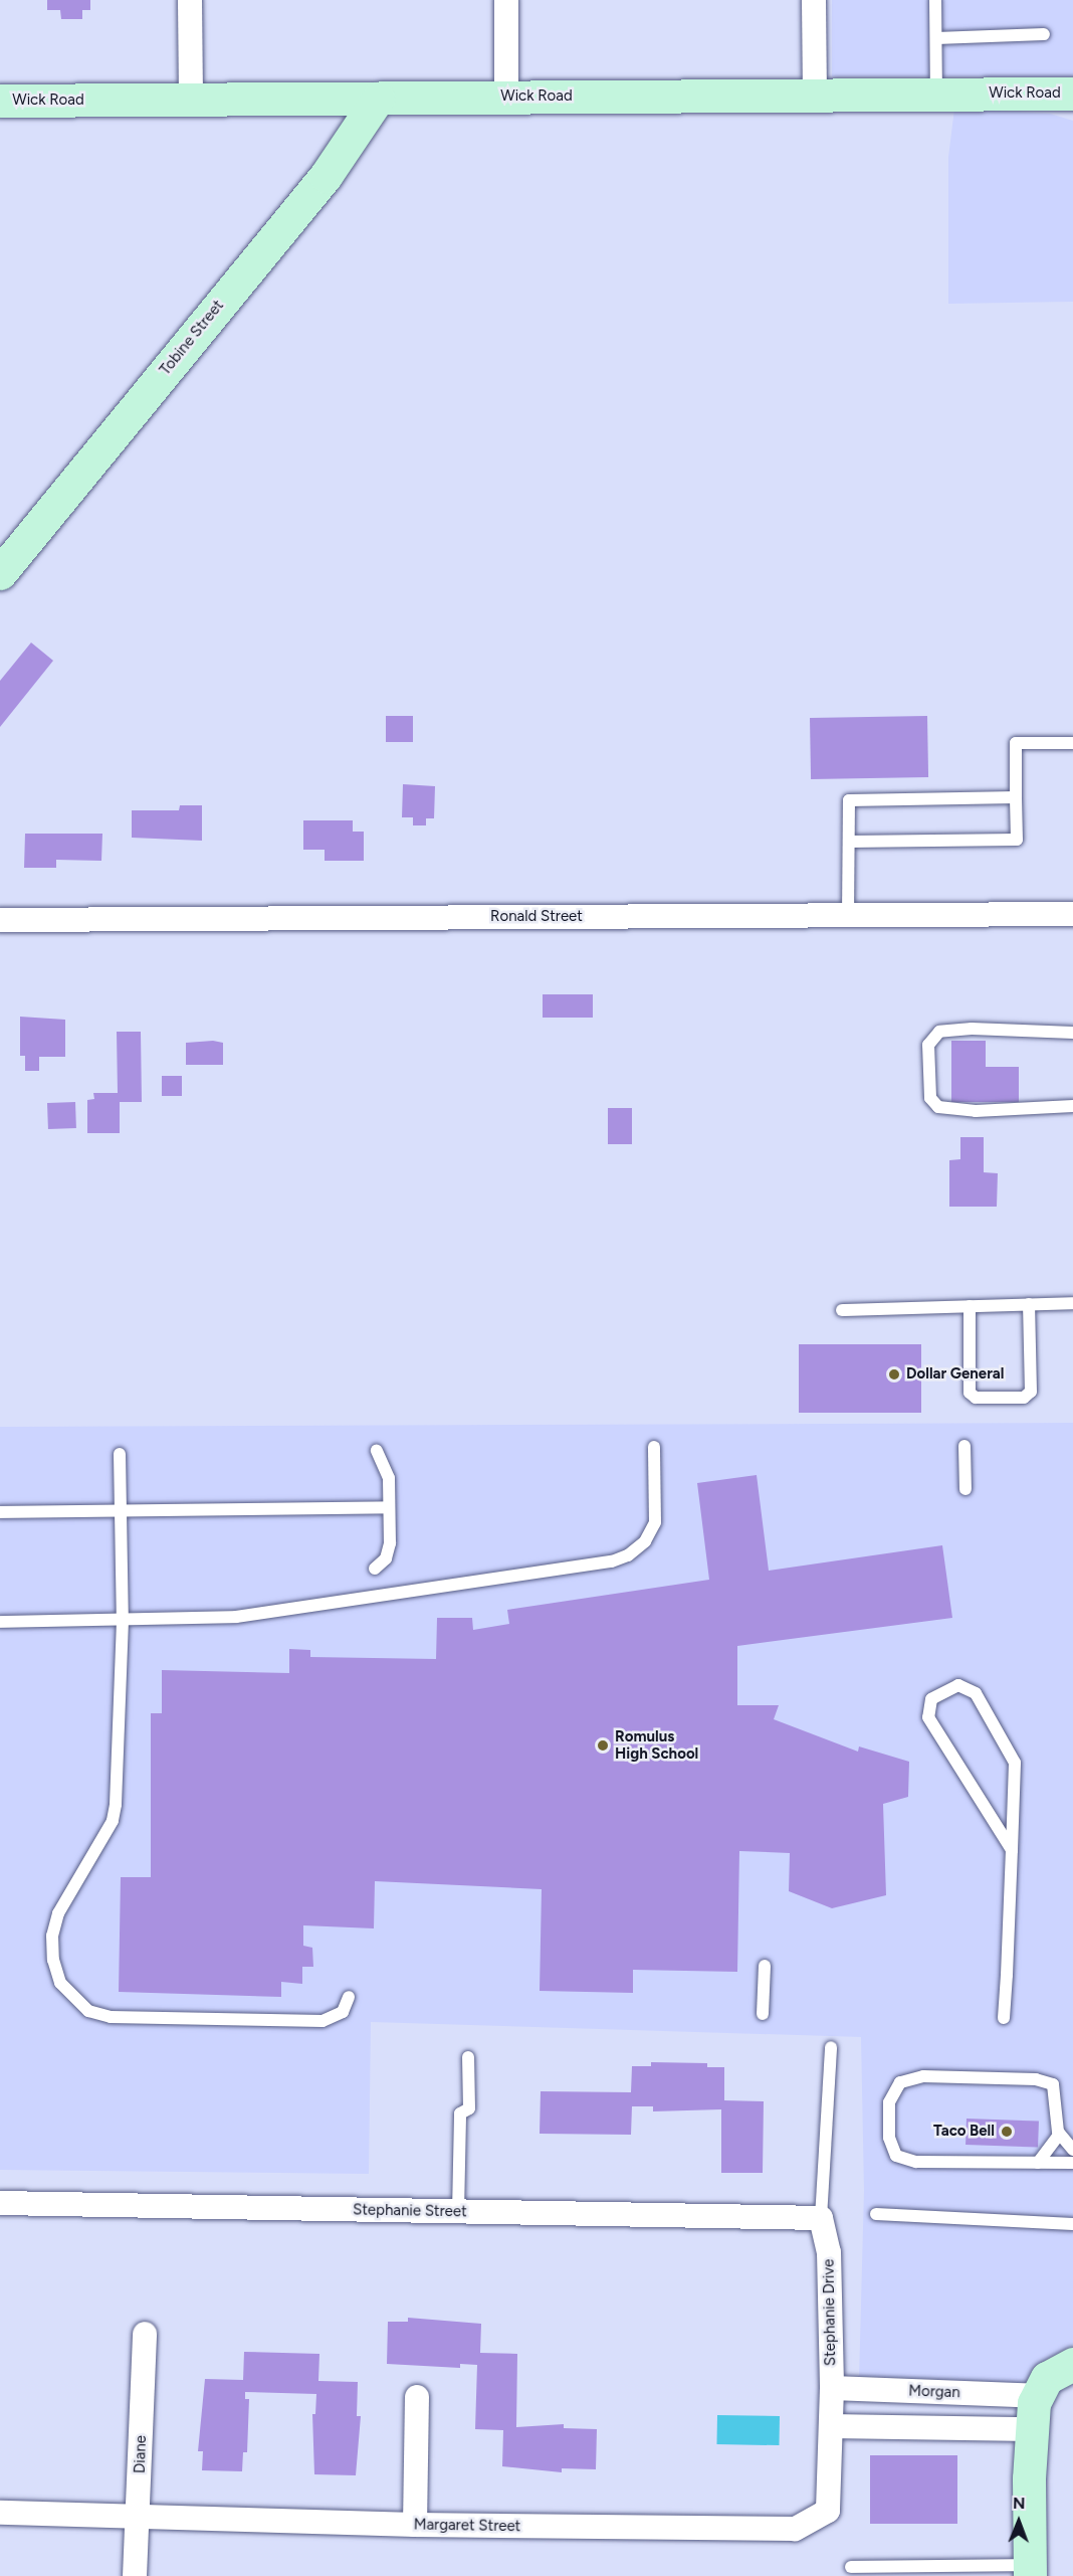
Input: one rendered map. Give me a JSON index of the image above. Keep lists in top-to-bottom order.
{
  "streets": {
    "street": [
      "Wick Road",
      "Tobine Street",
      "Ronald Street",
      "Stephanie Street",
      "Stephanie Drive",
      "Morgan",
      "Diane",
      "Margaret Street"
    ]
  },
  "crossings": [
    ["Wick Road", "Tobine Street"],
    ["Stephanie Street", "Stephanie Drive"],
    ["Stephanie Drive", "Morgan"],
    ["Stephanie Drive", "Margaret Street"],
    ["Morgan", "Margaret Street"],
    ["Diane", "Margaret Street"]
  ],
  "places": ["Dollar General", "Romulus High School", "Taco Bell"],
  "north": "top"
}
